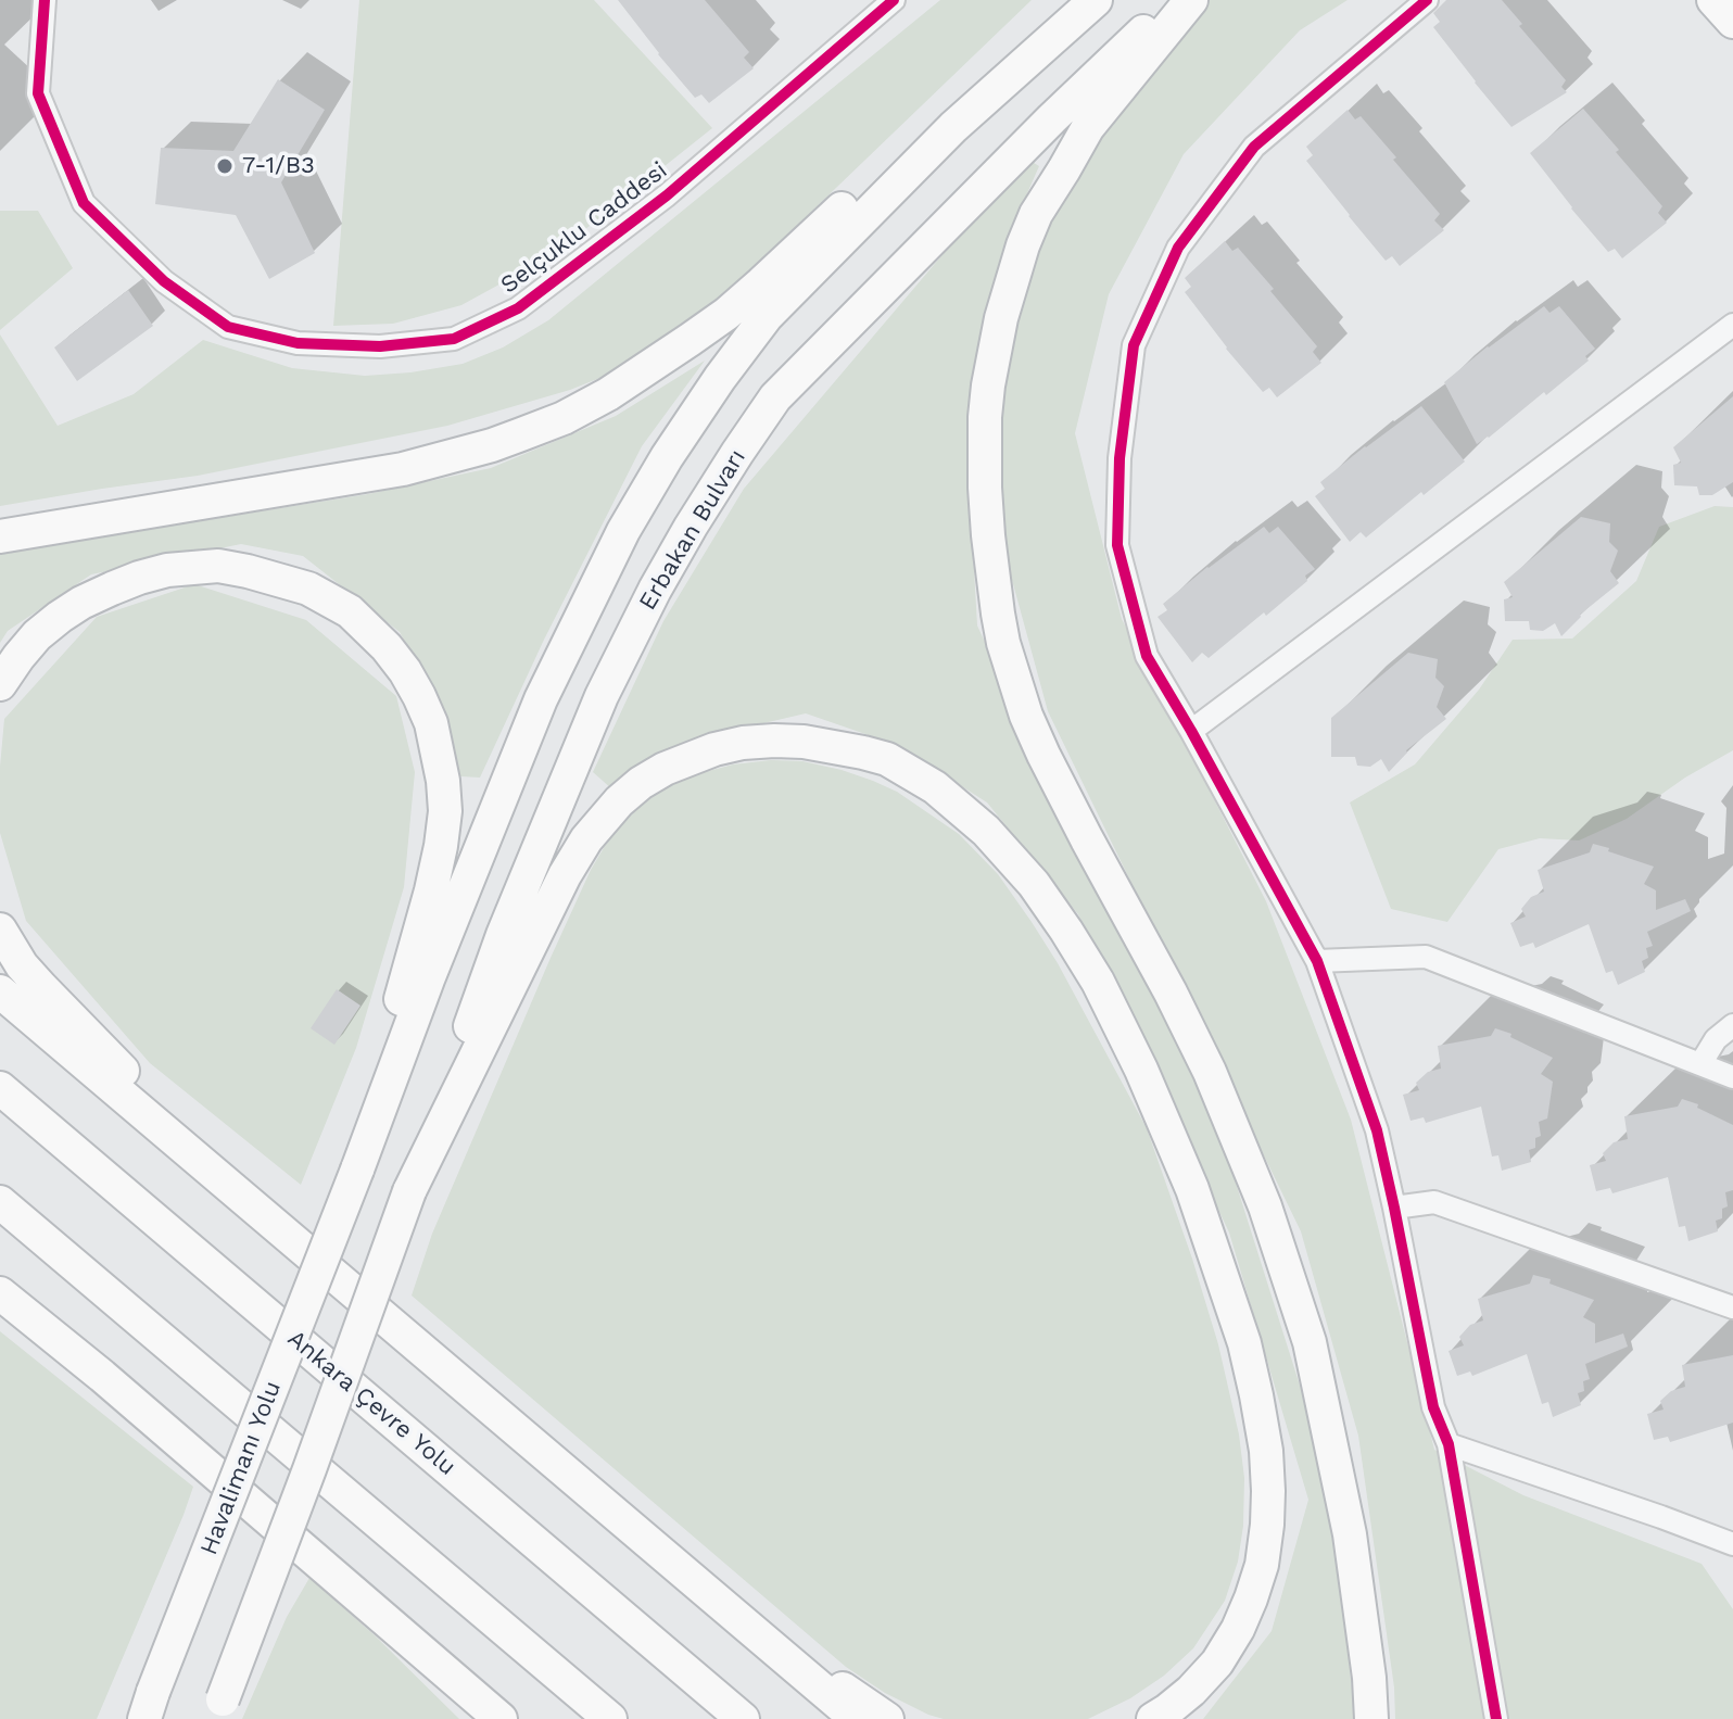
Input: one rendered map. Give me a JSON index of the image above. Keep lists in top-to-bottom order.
{
  "streets": {
    "highway": ["Erbakan Bulvarı", "Ankara Çevre Yolu", "Havalimanı Yolu"],
    "street": ["Selçuklu Caddesi"]
  },
  "places": ["7-1/B3"]
}
